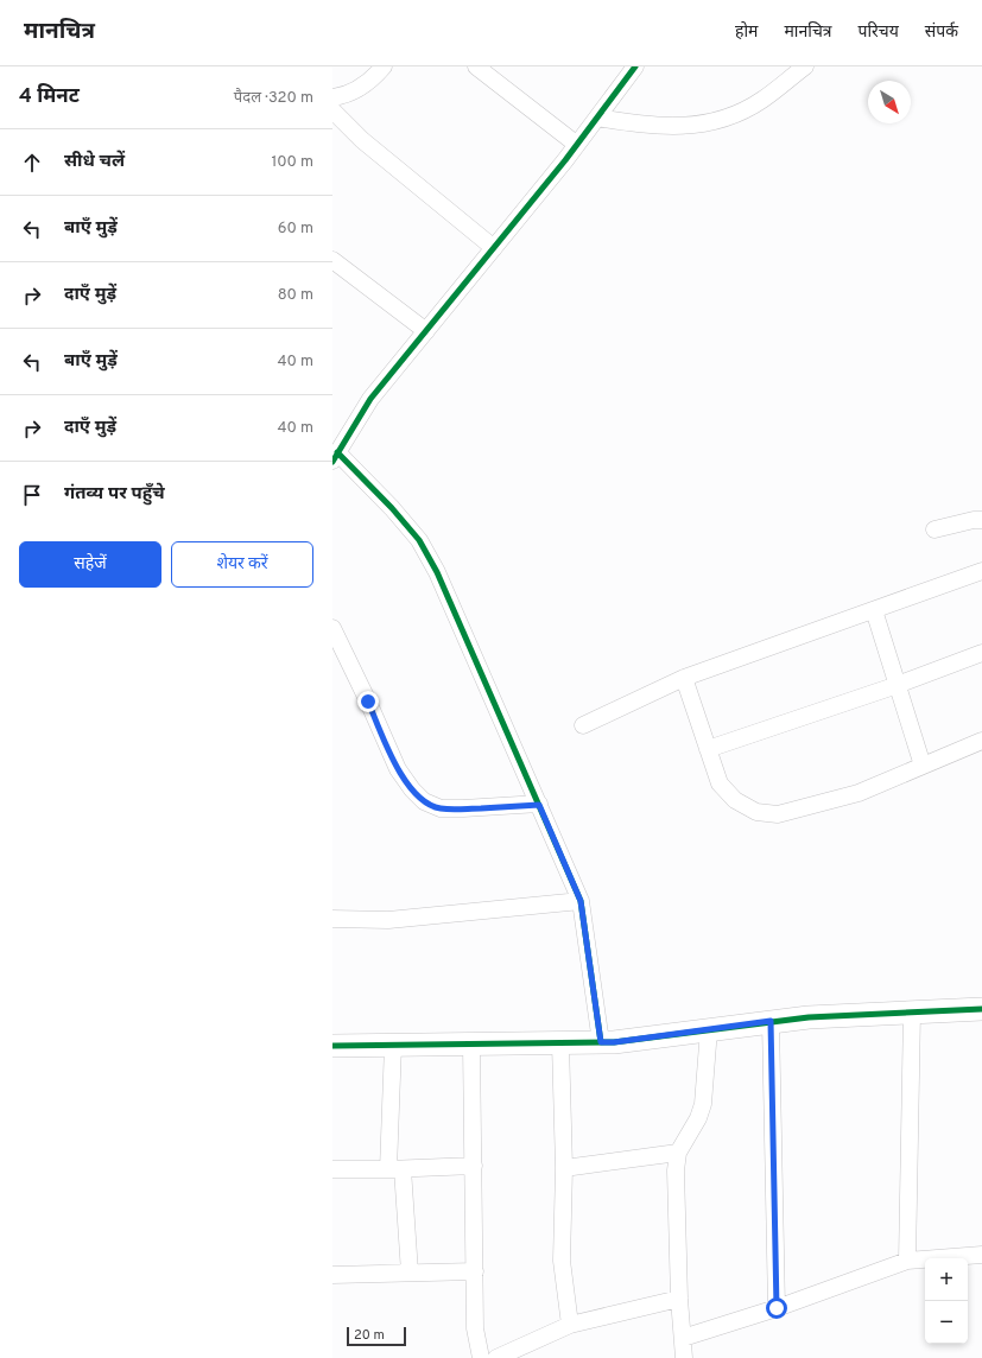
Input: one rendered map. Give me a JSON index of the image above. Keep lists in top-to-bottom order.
{
  "scale_bar": "20 m",
  "north": "bottom right",
  "page": {
    "header": "मानचित्र",
    "nav": [
      "होम",
      "मानचित्र",
      "परिचय",
      "संपर्क"
    ],
    "heading": ["4 मिनट", "पैदल · 320 m"],
    "list": [
      ["सीधे चलें", "100 m"],
      ["बाएँ मुड़ें", "60 m"],
      ["दाएँ मुड़ें", "80 m"],
      ["बाएँ मुड़ें", "40 m"],
      ["दाएँ मुड़ें", "40 m"],
      "गंतव्य पर पहुँचे"
    ],
    "buttons": ["सहेजें", "शेयर करें"],
    "map_buttons": ["+", "−"],
    "scale": "20 m"
  }
}
